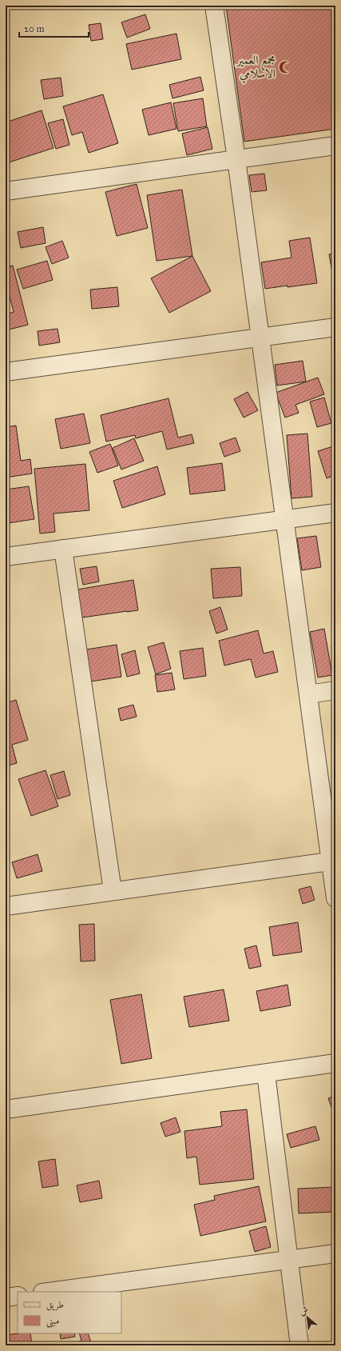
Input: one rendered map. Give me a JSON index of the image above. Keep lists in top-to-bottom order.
{
  "places": {
    "mosque": ["مجمع العمير الاسلامي"]
  },
  "legend": ["طريق", "مبنى"],
  "scale_bar": "20 m",
  "north": "top left"
}
